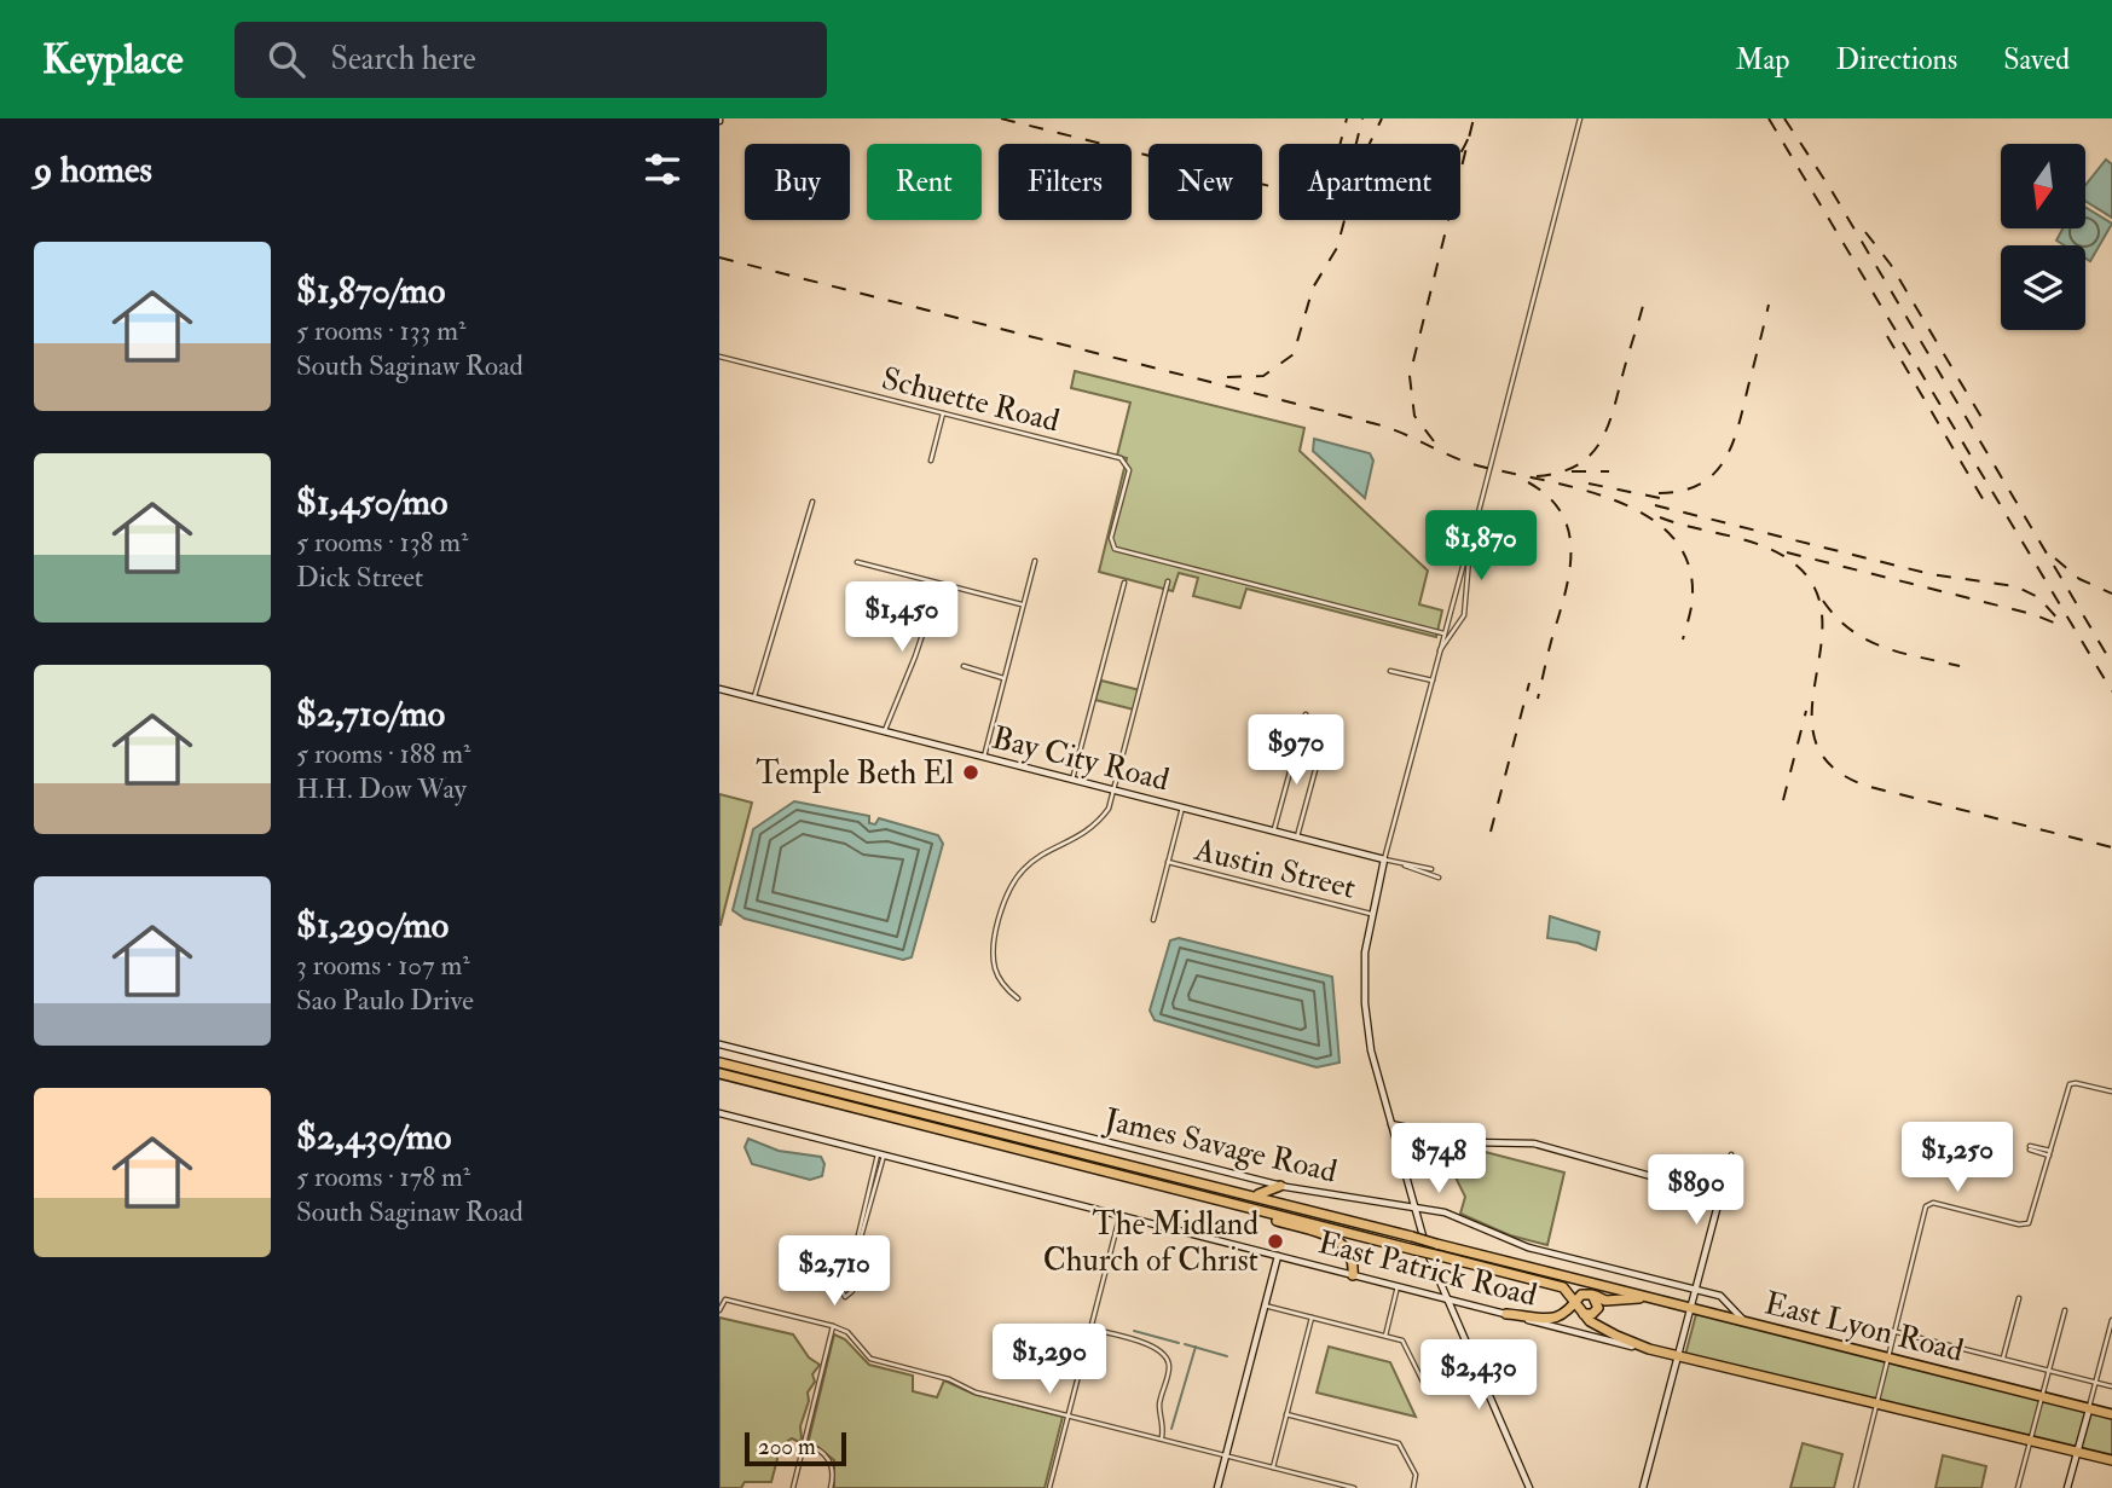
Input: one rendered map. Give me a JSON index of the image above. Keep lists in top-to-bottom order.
{
  "streets": {
    "highway": ["East Patrick Road", "East Lyon Road"],
    "street": [
      "Schuette Road",
      "Bay City Road",
      "Austin Street",
      "James Savage Road"
    ]
  },
  "crossings": [
    ["James Savage Road", "East Lyon Road"]
  ],
  "places": ["Temple Beth El", "The Midland Church of Christ"],
  "scale_bar": "200 m",
  "north": "bottom",
  "page": {
    "header": "Keyplace",
    "search": "Search here",
    "nav": ["Map", "Directions", "Saved"],
    "heading": "9 homes",
    "chip": [
      "Buy",
      "Rent",
      "Filters",
      "New",
      "Apartment"
    ],
    "list": [
      {
        "name": "$1,870/mo",
        "note": "5 rooms · 133 m² · South Saginaw Road"
      },
      {
        "name": "$1,450/mo",
        "note": "5 rooms · 138 m² · Dick Street"
      },
      {
        "name": "$2,710/mo",
        "note": "5 rooms · 188 m² · H.H. Dow Way"
      },
      {
        "name": "$1,290/mo",
        "note": "3 rooms · 107 m² · Sao Paulo Drive"
      },
      {
        "name": "$2,430/mo",
        "note": "5 rooms · 178 m² · South Saginaw Road"
      }
    ],
    "price": [
      "$1,870",
      "$1,450",
      "$970",
      "$1,250",
      "$748",
      "$890",
      "$2,710",
      "$1,290",
      "$2,430"
    ],
    "scale": "200 m"
  }
}
